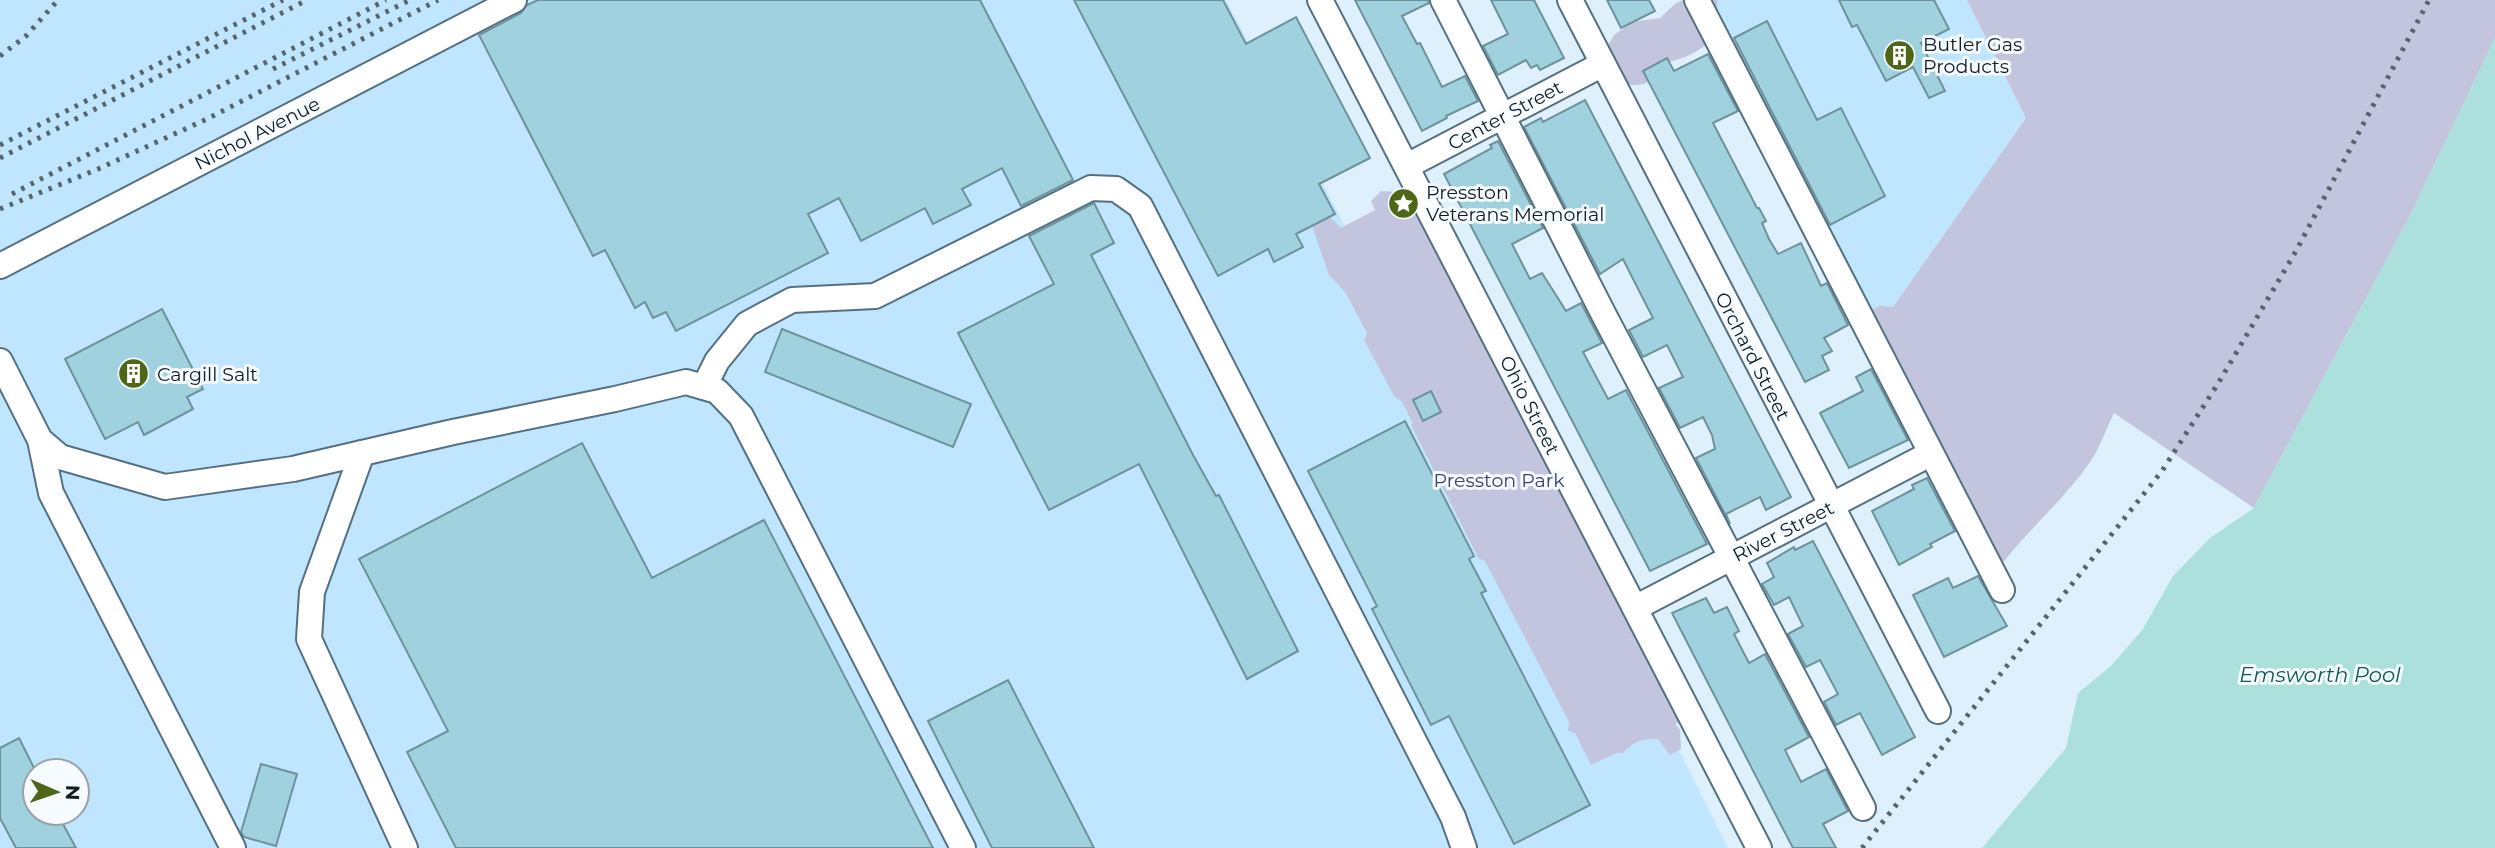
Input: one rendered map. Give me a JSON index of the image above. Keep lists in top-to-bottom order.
{
  "streets": {
    "street": [
      "Center Street",
      "Nichol Avenue",
      "Orchard Street",
      "Ohio Street",
      "River Street"
    ]
  },
  "crossings": [
    ["Center Street", "Orchard Street"],
    ["Center Street", "Ohio Street"],
    ["Orchard Street", "River Street"],
    ["Ohio Street", "River Street"]
  ],
  "water": ["Emsworth Pool"],
  "parks": ["Presston Park"],
  "places": {
    "building": ["Butler Gas Products", "Cargill Salt"],
    "place": ["Presston Veterans Memorial"]
  },
  "north": "right"
}
